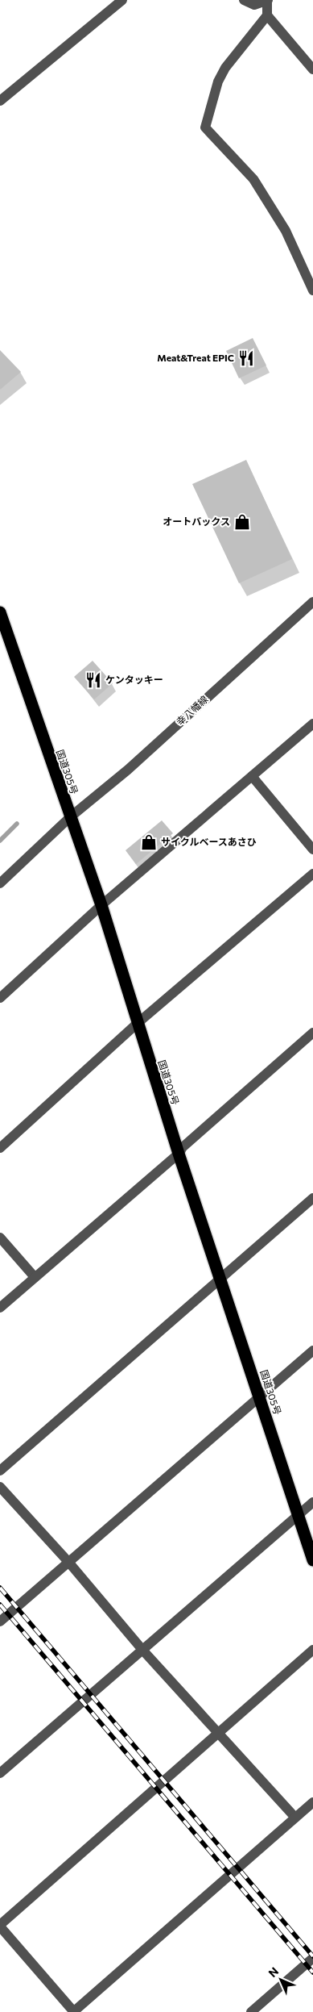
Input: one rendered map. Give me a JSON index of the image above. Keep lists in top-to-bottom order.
{
  "streets": {
    "highway": ["国道305号"],
    "street": ["幸八幡線"]
  },
  "crossings": [
    ["幸八幡線", "国道305号"]
  ],
  "places": {
    "restaurant": ["Meat&Treat EPIC", "ケンタッキー"],
    "shop": ["オートバックス", "サイクルベースあさひ"]
  },
  "north": "top left"
}
